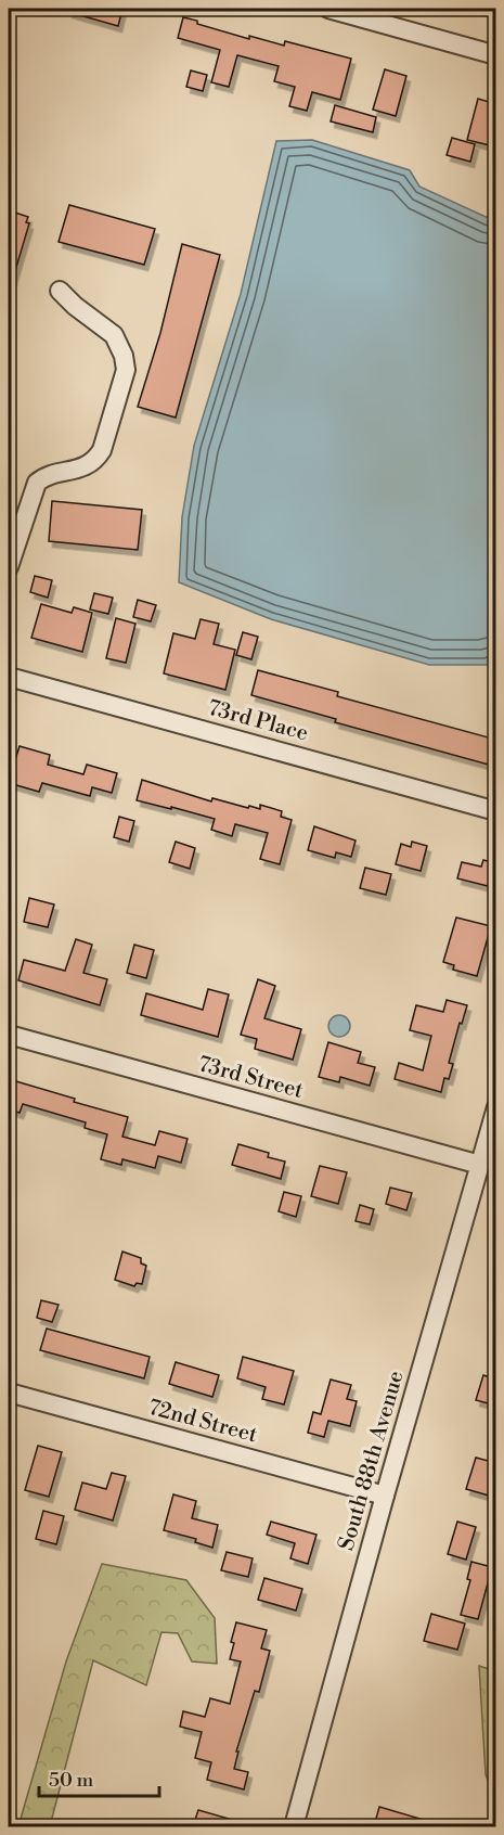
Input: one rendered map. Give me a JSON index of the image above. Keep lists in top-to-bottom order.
{
  "streets": {
    "street": [
      "73rd Place",
      "73rd Street",
      "72nd Street",
      "South 88th Avenue"
    ]
  },
  "crossings": [
    ["73rd Street", "South 88th Avenue"],
    ["72nd Street", "South 88th Avenue"]
  ],
  "scale_bar": "50 m"
}
